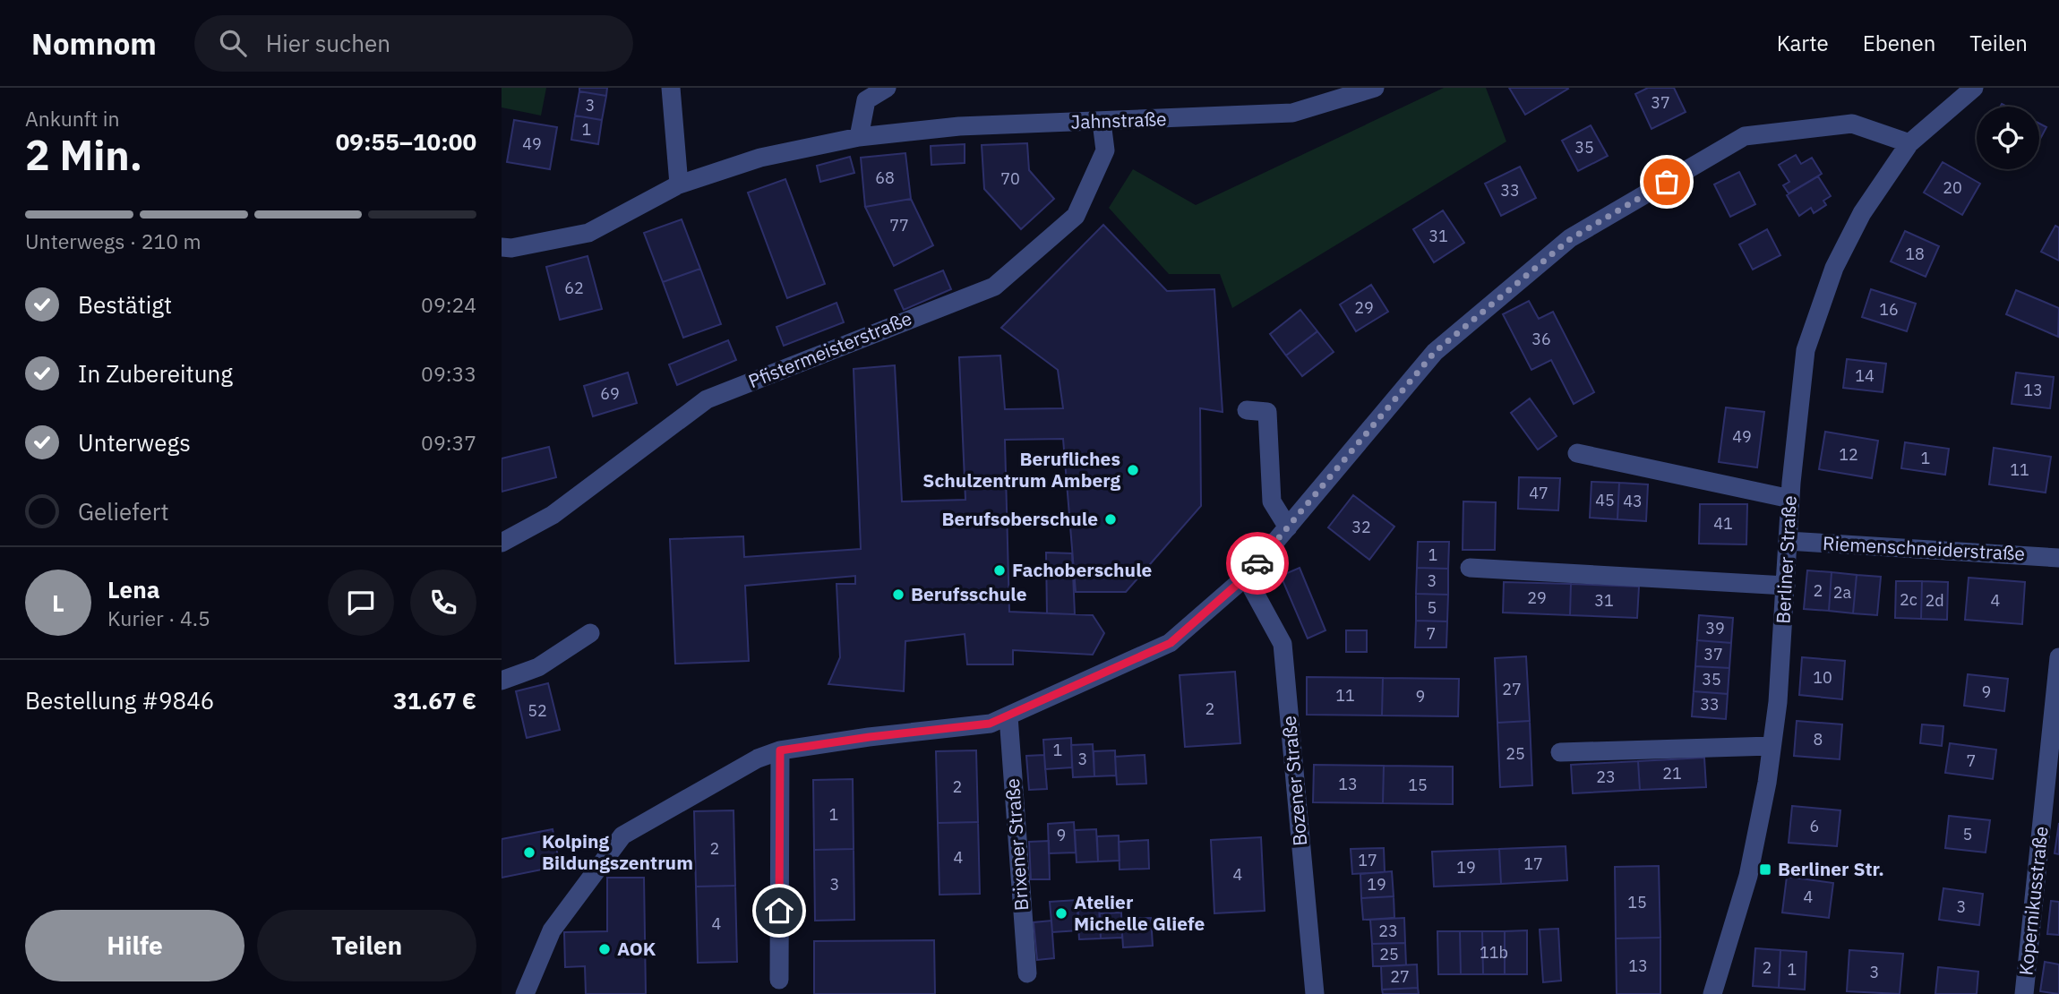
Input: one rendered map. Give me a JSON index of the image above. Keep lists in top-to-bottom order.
{
  "streets": {
    "street": [
      "Jahnstraße",
      "Pfistermeisterstraße",
      "Riemenschneiderstraße",
      "Berliner Straße",
      "Bozener Straße",
      "Brixener Straße",
      "Kopernikusstraße"
    ]
  },
  "crossings": [
    ["Jahnstraße", "Pfistermeisterstraße"],
    ["Riemenschneiderstraße", "Berliner Straße"]
  ],
  "places": {
    "other": [
      "Berufliches Schulzentrum Amberg",
      "Berufsoberschule",
      "Fachoberschule",
      "Berufsschule",
      "Kolping Bildungszentrum",
      "Atelier Michelle Gliefe",
      "AOK"
    ],
    "transit": ["Berliner Str."]
  },
  "house_numbers": [
    "37",
    "3",
    "1",
    "49",
    "35",
    "68",
    "70",
    "20",
    "33",
    "77",
    "31",
    "18",
    "62",
    "29",
    "16",
    "36",
    "14",
    "13",
    "69",
    "49",
    "12",
    "1",
    "11",
    "47",
    "45",
    "43",
    "41",
    "32",
    "1",
    "3",
    "2",
    "2a",
    "29",
    "2c",
    "31",
    "2d",
    "4",
    "5",
    "39",
    "7",
    "37",
    "10",
    "35",
    "27",
    "9",
    "11",
    "9",
    "33",
    "2",
    "52",
    "8",
    "1",
    "25",
    "3",
    "7",
    "21",
    "23",
    "13",
    "15",
    "2",
    "1",
    "6",
    "5",
    "9",
    "2",
    "4",
    "17",
    "17",
    "19",
    "4",
    "3",
    "19",
    "4",
    "15",
    "3",
    "4",
    "23",
    "11b",
    "25",
    "13",
    "2",
    "1",
    "3",
    "27"
  ],
  "page": {
    "header": "Nomnom",
    "search": "Hier suchen",
    "nav": ["Karte", "Ebenen", "Teilen"],
    "heading": ["2 Min.", "Ankunft in", "09:55–10:00"],
    "panel": [
      "Lena",
      "Kurier · 4.5",
      "Bestellung #9846",
      "31.67 €"
    ],
    "bar": "Unterwegs · 210 m",
    "list": [
      ["Bestätigt", "09:24"],
      ["In Zubereitung", "09:33"],
      ["Unterwegs", "09:37"],
      "Geliefert"
    ],
    "round": "L",
    "buttons": ["Hilfe", "Teilen"]
  }
}
